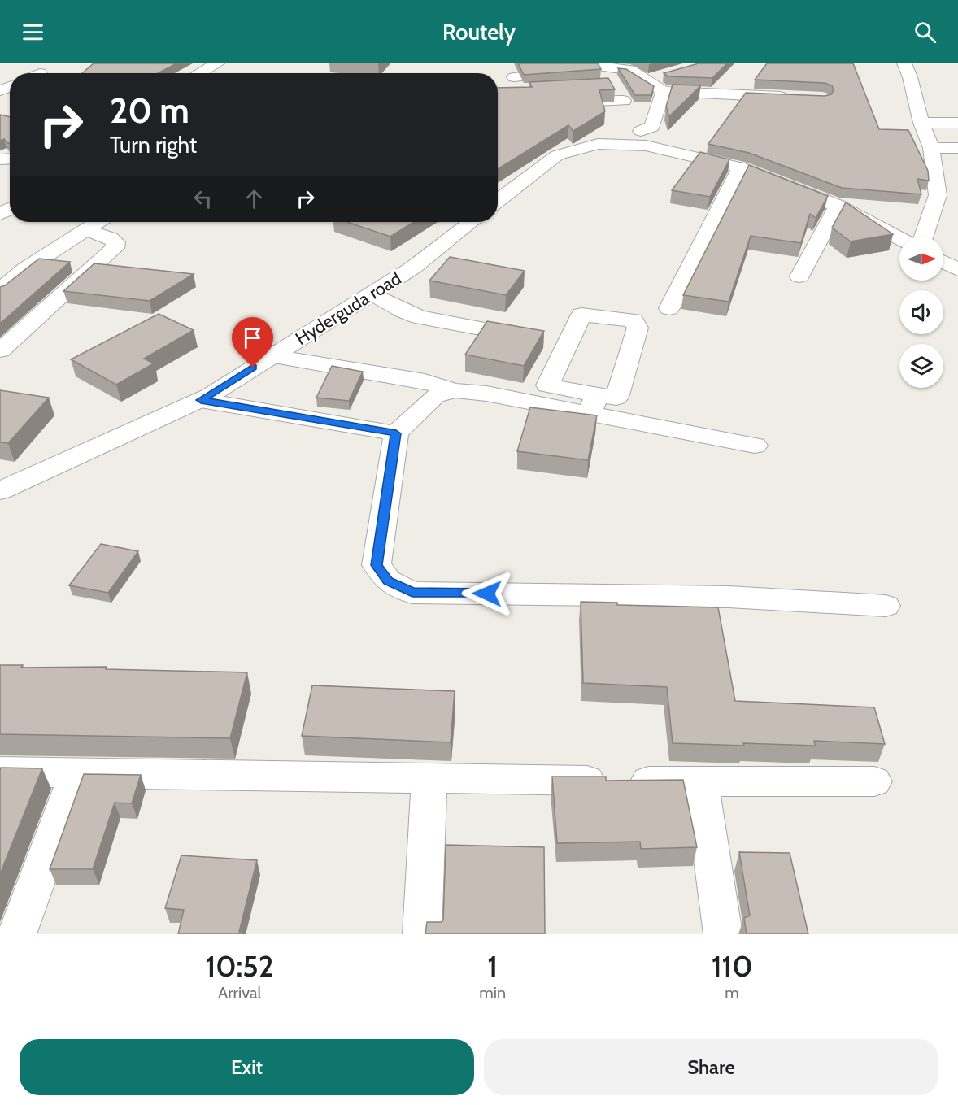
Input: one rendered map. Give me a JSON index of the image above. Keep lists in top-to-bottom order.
{
  "streets": {
    "street": ["Hyderguda road"]
  },
  "north": "right",
  "page": {
    "header": "Routely",
    "turn": ["20 m", "Turn right"],
    "eta": [
      "10:52",
      "Arrival",
      "1",
      "min",
      "110",
      "m"
    ],
    "buttons": ["Exit", "Share"]
  }
}
